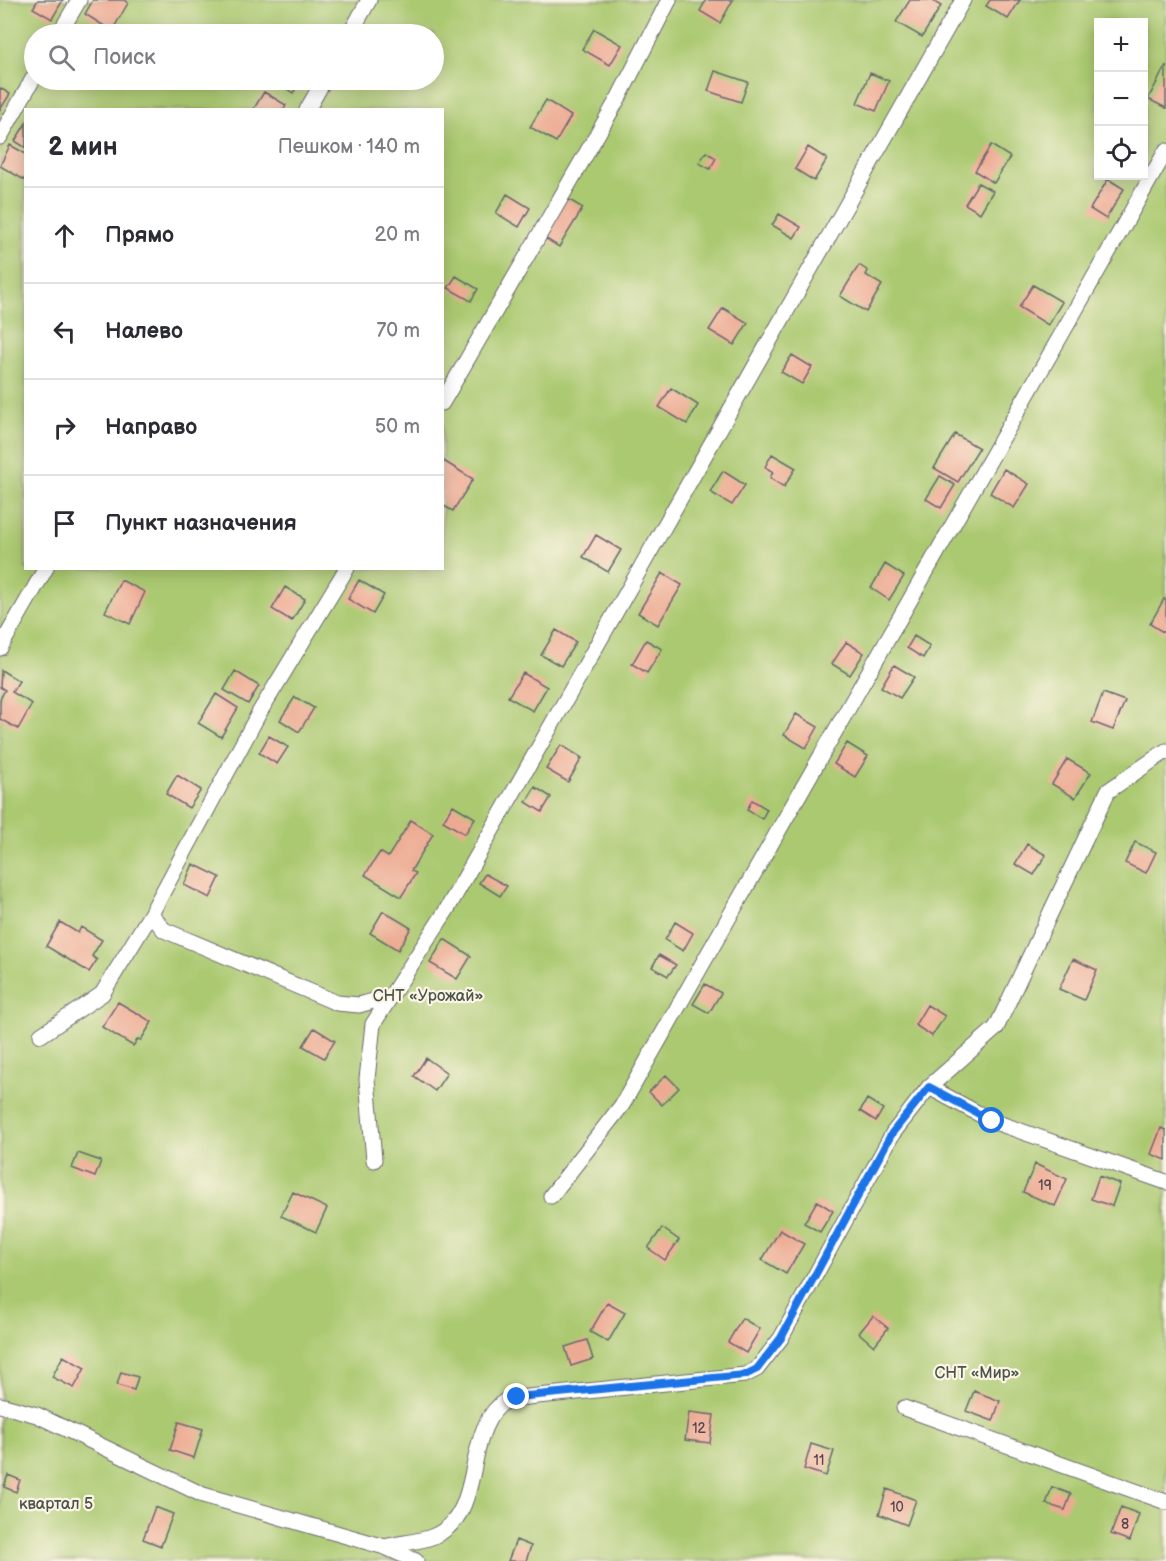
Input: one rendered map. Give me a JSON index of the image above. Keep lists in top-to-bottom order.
{
  "parks": ["СНТ «Урожай»", "СНТ «Мир»", "квартал 5"],
  "house_numbers": [
    "19",
    "12",
    "11",
    "10",
    "8"
  ],
  "page": {
    "map_buttons": ["+", "−"],
    "search": "Поиск",
    "heading": ["2 мин", "Пешком · 140 m"],
    "list": [
      ["Прямо", "20 m"],
      ["Налево", "70 m"],
      ["Направо", "50 m"],
      "Пункт назначения"
    ]
  }
}
